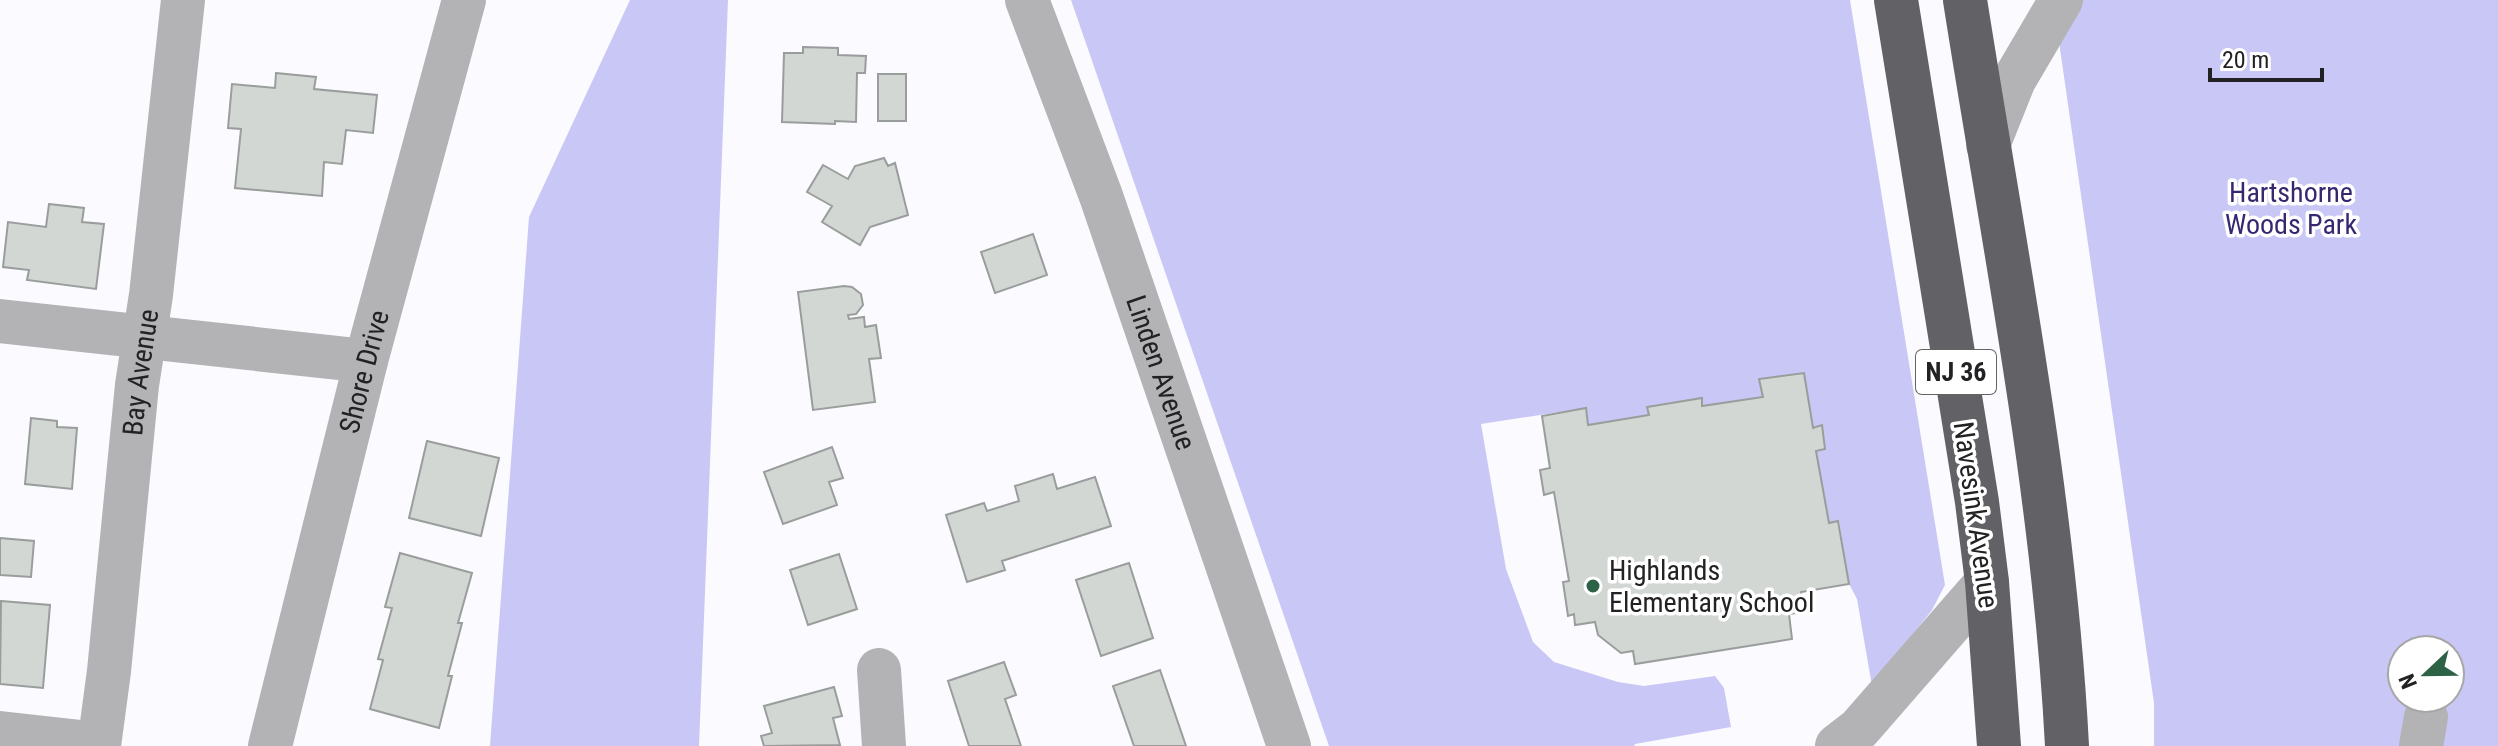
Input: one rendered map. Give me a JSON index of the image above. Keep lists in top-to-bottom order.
{
  "streets": {
    "highway": ["NJ 36", "Navesink Avenue"],
    "street": ["Shore Drive", "Linden Avenue", "Bay Avenue"]
  },
  "parks": ["Hartshorne Woods Park"],
  "places": ["Highlands Elementary School"],
  "scale_bar": "20 m",
  "north": "left"
}
